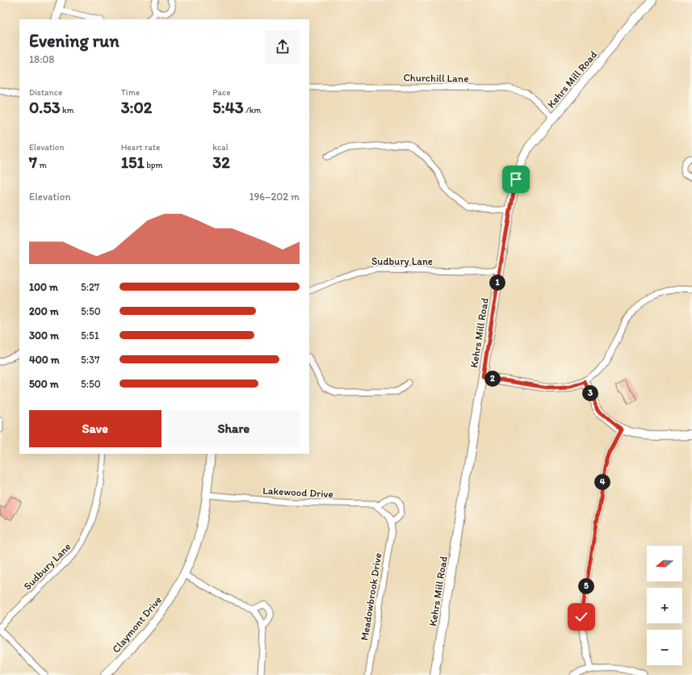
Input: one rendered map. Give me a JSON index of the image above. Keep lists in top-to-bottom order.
{
  "streets": {
    "street": [
      "Churchill Lane",
      "Kehrs Mill Road",
      "Sudbury Lane",
      "Lakewood Drive",
      "Meadowbrook Drive",
      "Claymont Drive"
    ]
  },
  "crossings": [
    ["Churchill Lane", "Kehrs Mill Road"],
    ["Kehrs Mill Road", "Sudbury Lane"],
    ["Lakewood Drive", "Meadowbrook Drive"],
    ["Lakewood Drive", "Claymont Drive"]
  ],
  "north": "left",
  "page": {
    "heading": ["Evening run", "18:08"],
    "stats": [
      ["Distance", "0.53 km"],
      ["Time", "3:02"],
      ["Pace", "5:43 /km"],
      ["Elevation", "7 m"],
      ["Heart rate", "151 bpm"],
      ["kcal", "32"]
    ],
    "chart": ["Elevation", "196–202 m"],
    "pins": [
      "1",
      "2",
      "3",
      "4",
      "5"
    ],
    "list": [
      {
        "name": "100 m",
        "note": "5:27"
      },
      {
        "name": "200 m",
        "note": "5:50"
      },
      {
        "name": "300 m",
        "note": "5:51"
      },
      {
        "name": "400 m",
        "note": "5:37"
      },
      {
        "name": "500 m",
        "note": "5:50"
      }
    ],
    "buttons": ["Save", "Share"],
    "map_buttons": ["+", "−"]
  }
}
